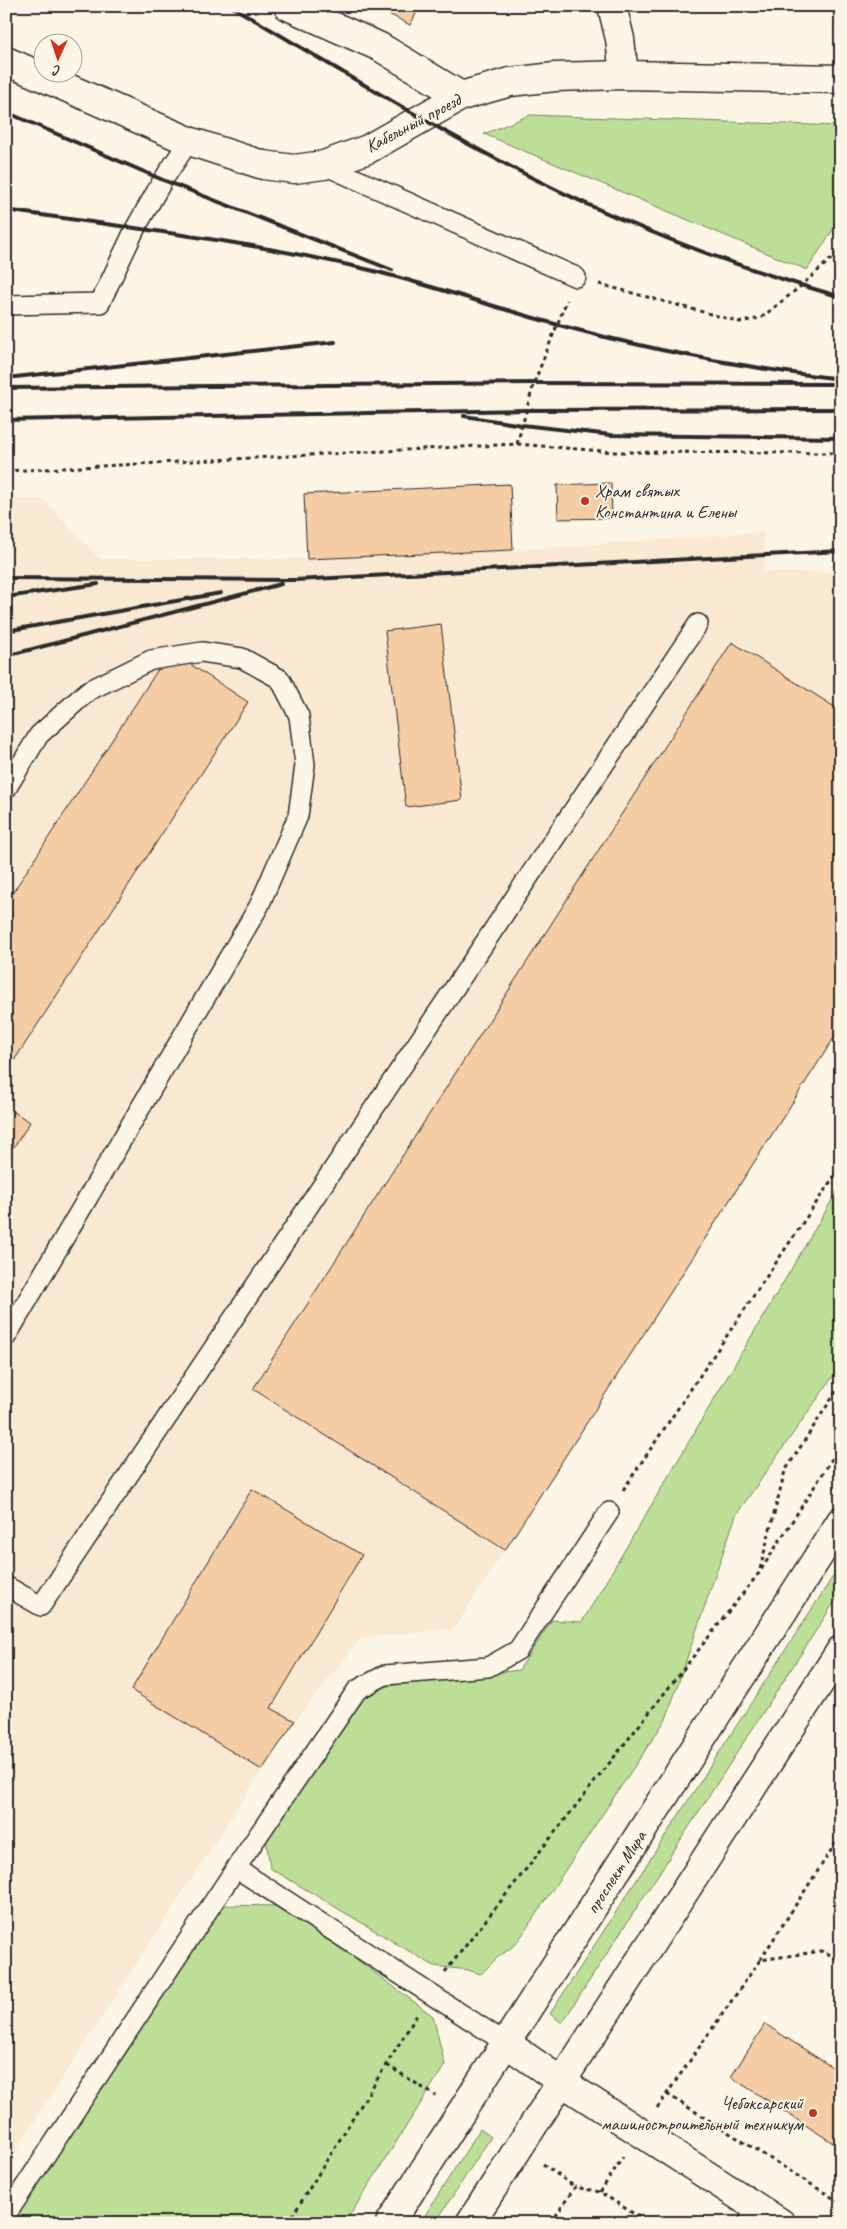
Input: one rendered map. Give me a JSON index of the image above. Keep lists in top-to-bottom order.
{
  "streets": {
    "main road": ["Кабельный проезд", "проспект Мира"]
  },
  "places": ["Храм святых Константина и Елены", "Чебоксарский машиностроительный техникум"],
  "north": "bottom"
}
